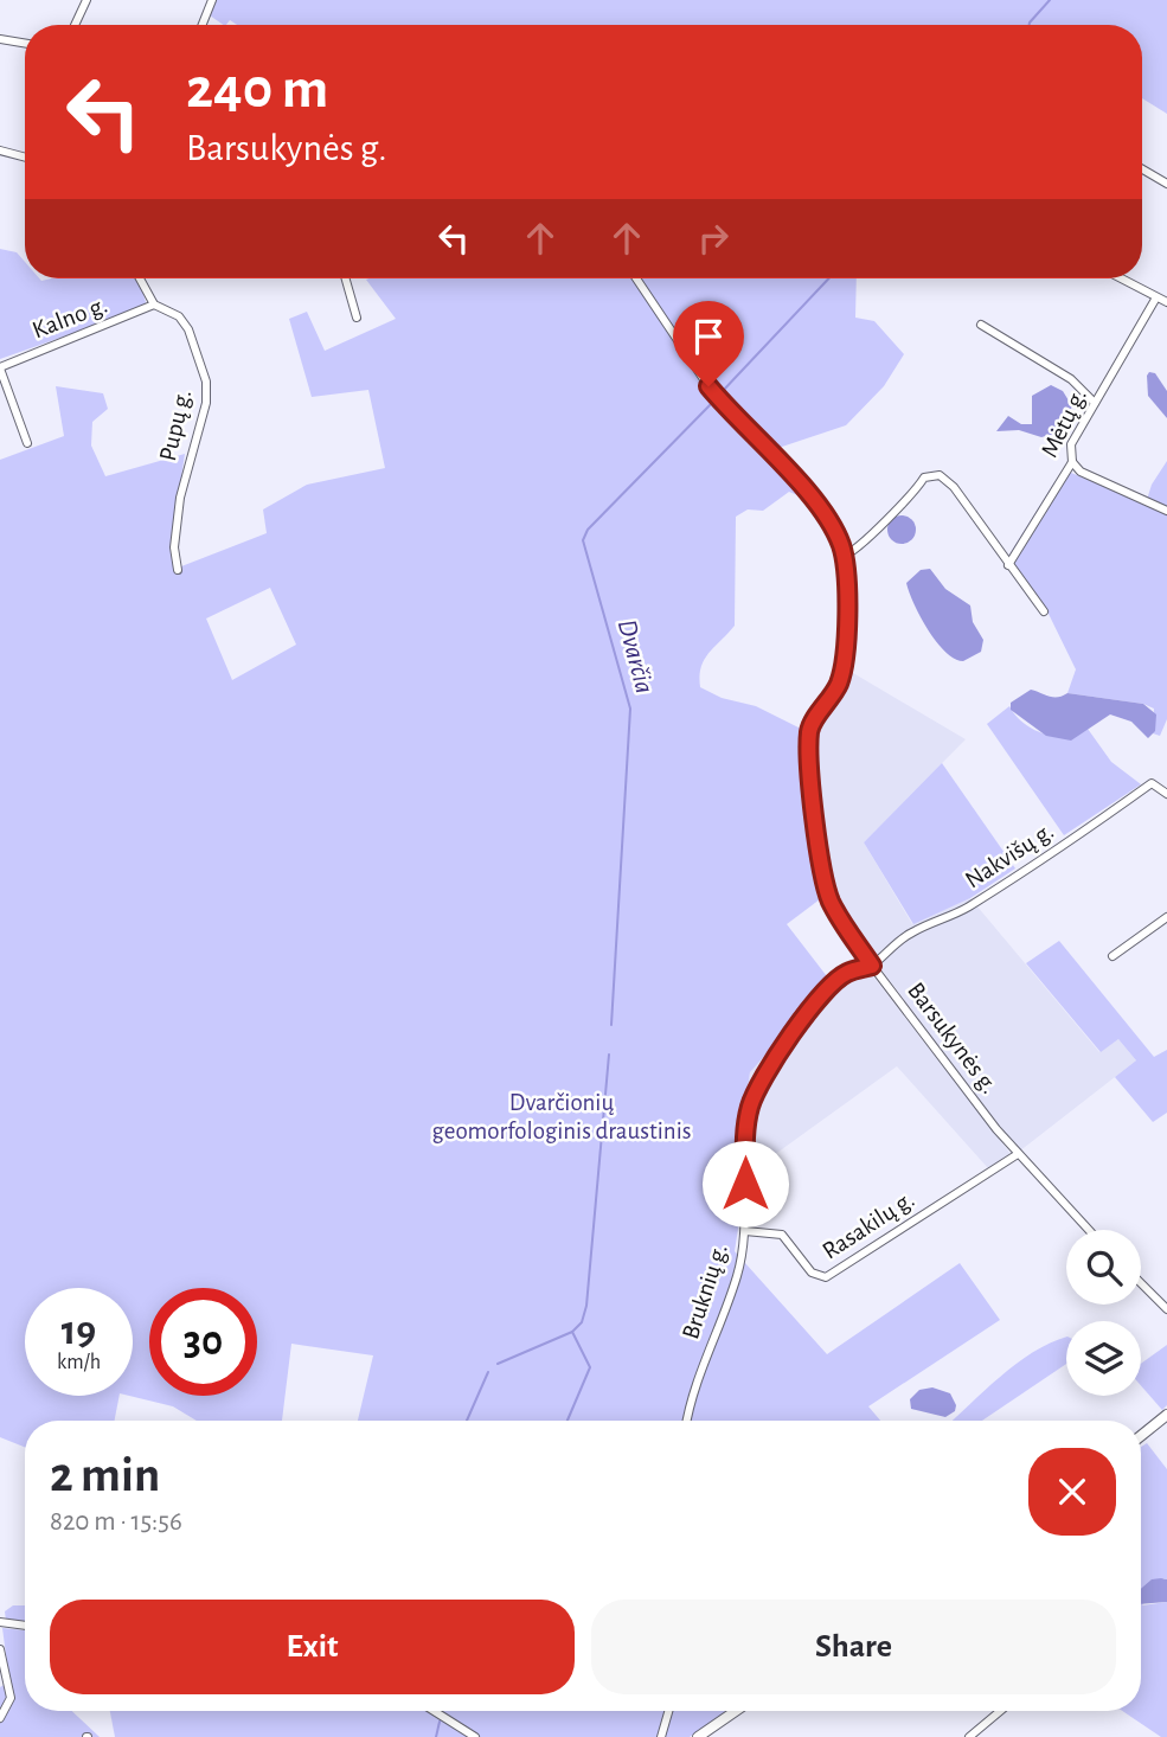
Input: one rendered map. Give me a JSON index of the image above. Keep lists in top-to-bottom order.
{
  "streets": {
    "street": [
      "Kalno g.",
      "Mėtų g.",
      "Pupų g.",
      "Nakvišų g.",
      "Barsukynės g.",
      "Rasakilų g.",
      "Bruknių g."
    ]
  },
  "crossings": [
    ["Kalno g.", "Pupų g."],
    ["Nakvišų g.", "Barsukynės g."],
    ["Nakvišų g.", "Bruknių g."],
    ["Barsukynės g.", "Rasakilų g."],
    ["Barsukynės g.", "Bruknių g."],
    ["Rasakilų g.", "Bruknių g."]
  ],
  "water": ["Dvarčia"],
  "parks": ["Dvarčionių geomorfologinis draustinis"],
  "page": {
    "turn": ["240 m", "Barsukynės g."],
    "speed": "19 km/h",
    "limit": "30",
    "heading": ["2 min", "820 m · 15:56"],
    "buttons": ["Exit", "Share"]
  }
}
